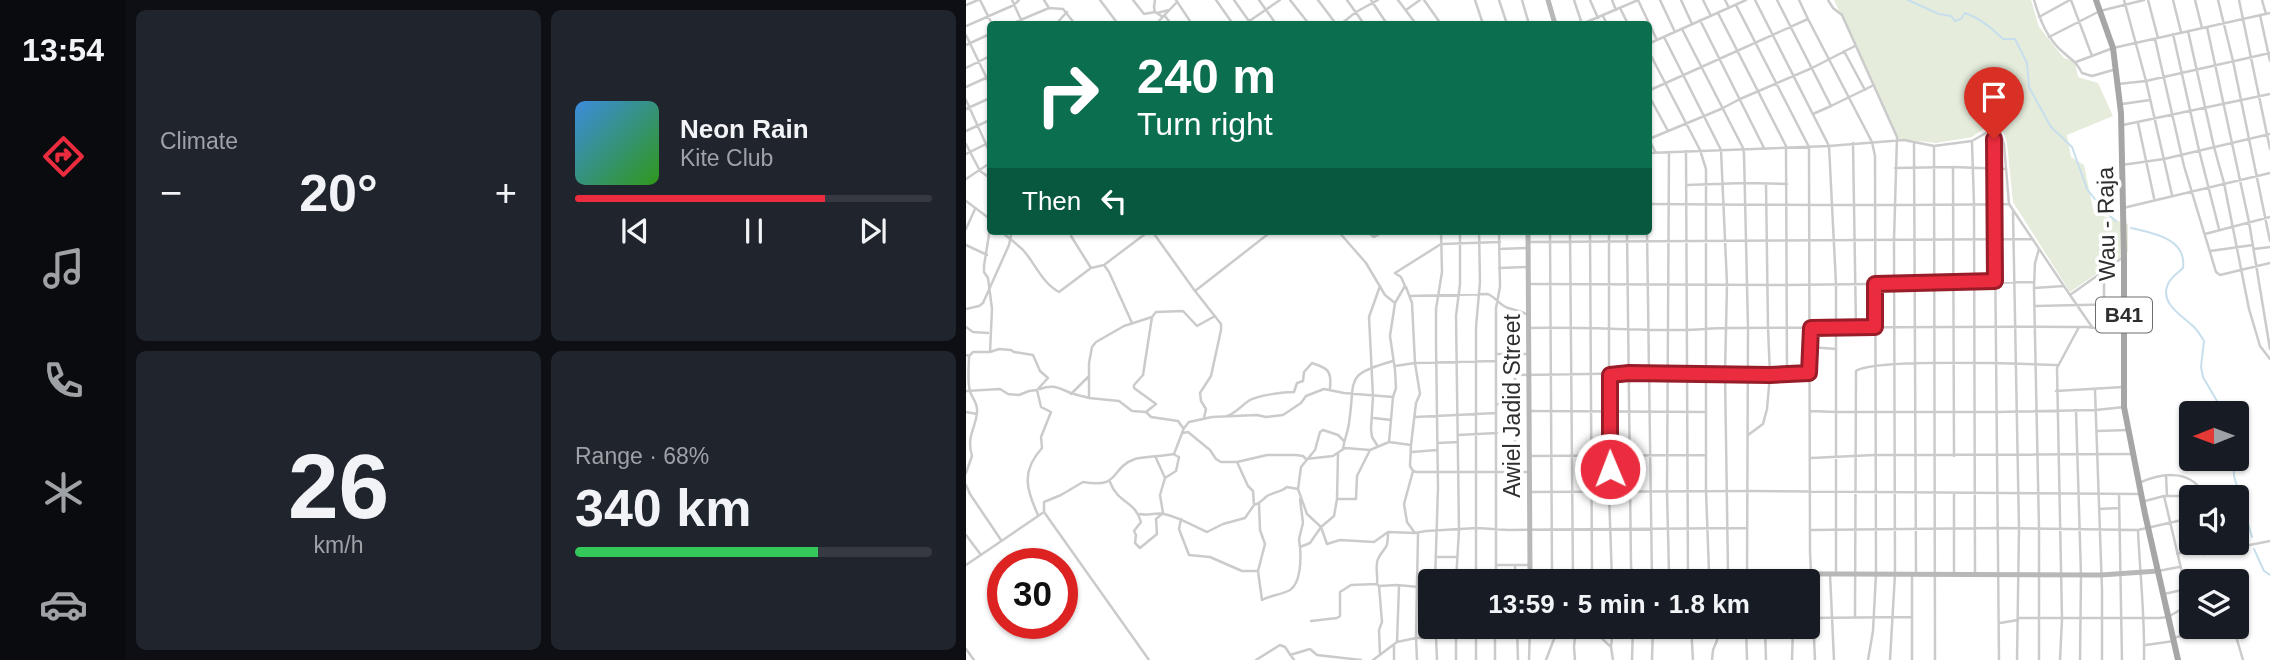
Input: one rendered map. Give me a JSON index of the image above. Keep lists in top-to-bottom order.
{
  "streets": {
    "main road": ["Wau - Raja", "B41"],
    "street": ["Awiel Jadid Street"]
  },
  "north": "left",
  "page": {
    "tabs": "13:54",
    "tile": [
      "Climate",
      ["26", "km/h"],
      ["Range · 68%", "340 km"]
    ],
    "turn": ["240 m", "Turn right"],
    "song": ["Neon Rain", "Kite Club"],
    "heat": ["−", "20°", "+"],
    "then": "Then",
    "limit": "30",
    "trip": "13:59 · 5 min · 1.8 km"
  }
}
